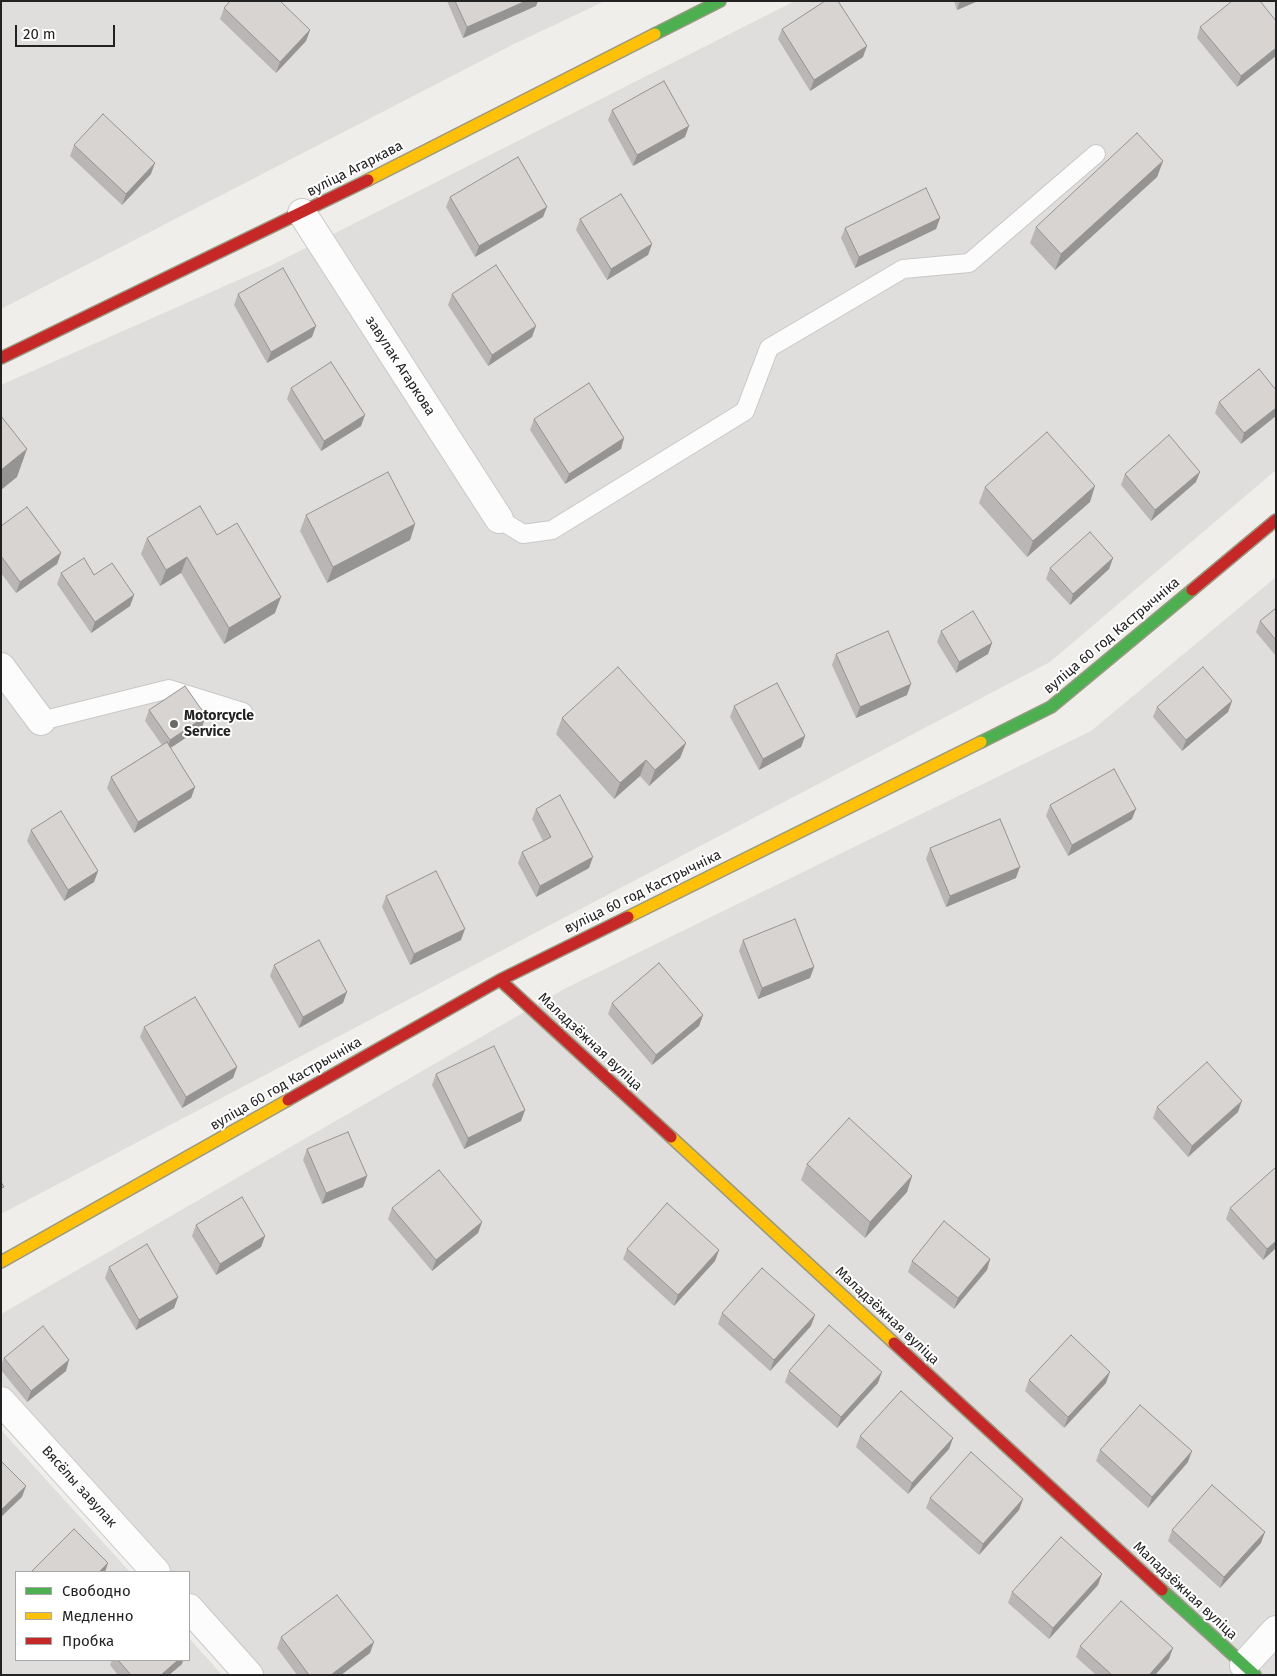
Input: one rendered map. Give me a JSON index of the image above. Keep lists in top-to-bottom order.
{
  "streets": {
    "street": [
      "вуліца Агаркава",
      "завулак Агаркова",
      "вуліца 60 год Кастрычніка",
      "Маладзёжная вуліца",
      "Вясёлы завулак"
    ]
  },
  "crossings": [
    ["вуліца Агаркава", "завулак Агаркова"],
    ["вуліца 60 год Кастрычніка", "Маладзёжная вуліца"]
  ],
  "places": ["Motorcycle Service"],
  "legend": ["Свободно", "Медленно", "Пробка"],
  "scale_bar": "20 m"
}
